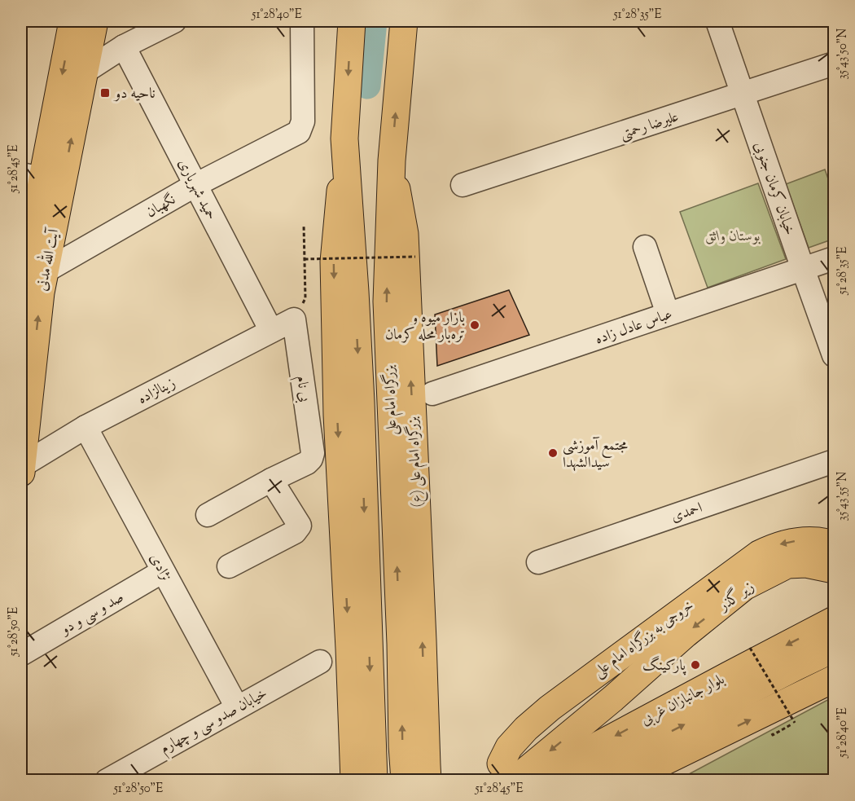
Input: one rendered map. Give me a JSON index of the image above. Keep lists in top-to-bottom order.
{
  "streets": {
    "main road": [
      "آیت الله مدنی",
      "بزرگراه امام علی",
      "بزرگراه امام علی (ع)",
      "زیر گذر",
      "خروجی به بزرگراه امام علی",
      "بلوار جانبازان غربی"
    ],
    "street": [
      "علیرضا رحمتی",
      "خیابان کرمان جنوبی",
      "حمید شهریاری",
      "نگهبان",
      "عباس عادل زاده",
      "بی نام",
      "زینالزاده",
      "احمدی",
      "نژادی",
      "صد و سی و دو",
      "خیابان صدو سی و چهارم"
    ]
  },
  "crossings": [
    ["علیرضا رحمتی", "خیابان کرمان جنوبی"],
    ["خیابان کرمان جنوبی", "عباس عادل زاده"],
    ["حمید شهریاری", "نگهبان"],
    ["حمید شهریاری", "زینالزاده"],
    ["نگهبان", "آیت الله مدنی"],
    ["آیت الله مدنی", "زینالزاده"],
    ["بی نام", "زینالزاده"],
    ["زینالزاده", "نژادی"],
    ["بزرگراه امام علی", "بزرگراه امام علی (ع)"],
    ["نژادی", "صد و سی و دو"],
    ["نژادی", "خیابان صدو سی و چهارم"],
    ["زیر گذر", "خروجی به بزرگراه امام علی"]
  ],
  "parks": ["بوستان واثق"],
  "places": {
    "transit": ["ناحیه دو"],
    "other": ["بازار میوه و تره‌بار محله کرمان", "مجتمع آموزشی سیدالشهدا", "پارکینگ"]
  },
  "coordinates": [
    "51°28'40\"E",
    "51°28'35\"E",
    "35°43'50\"N",
    "51°28'45\"E",
    "35°43'55\"N",
    "51°28'50\"E"
  ]
}
